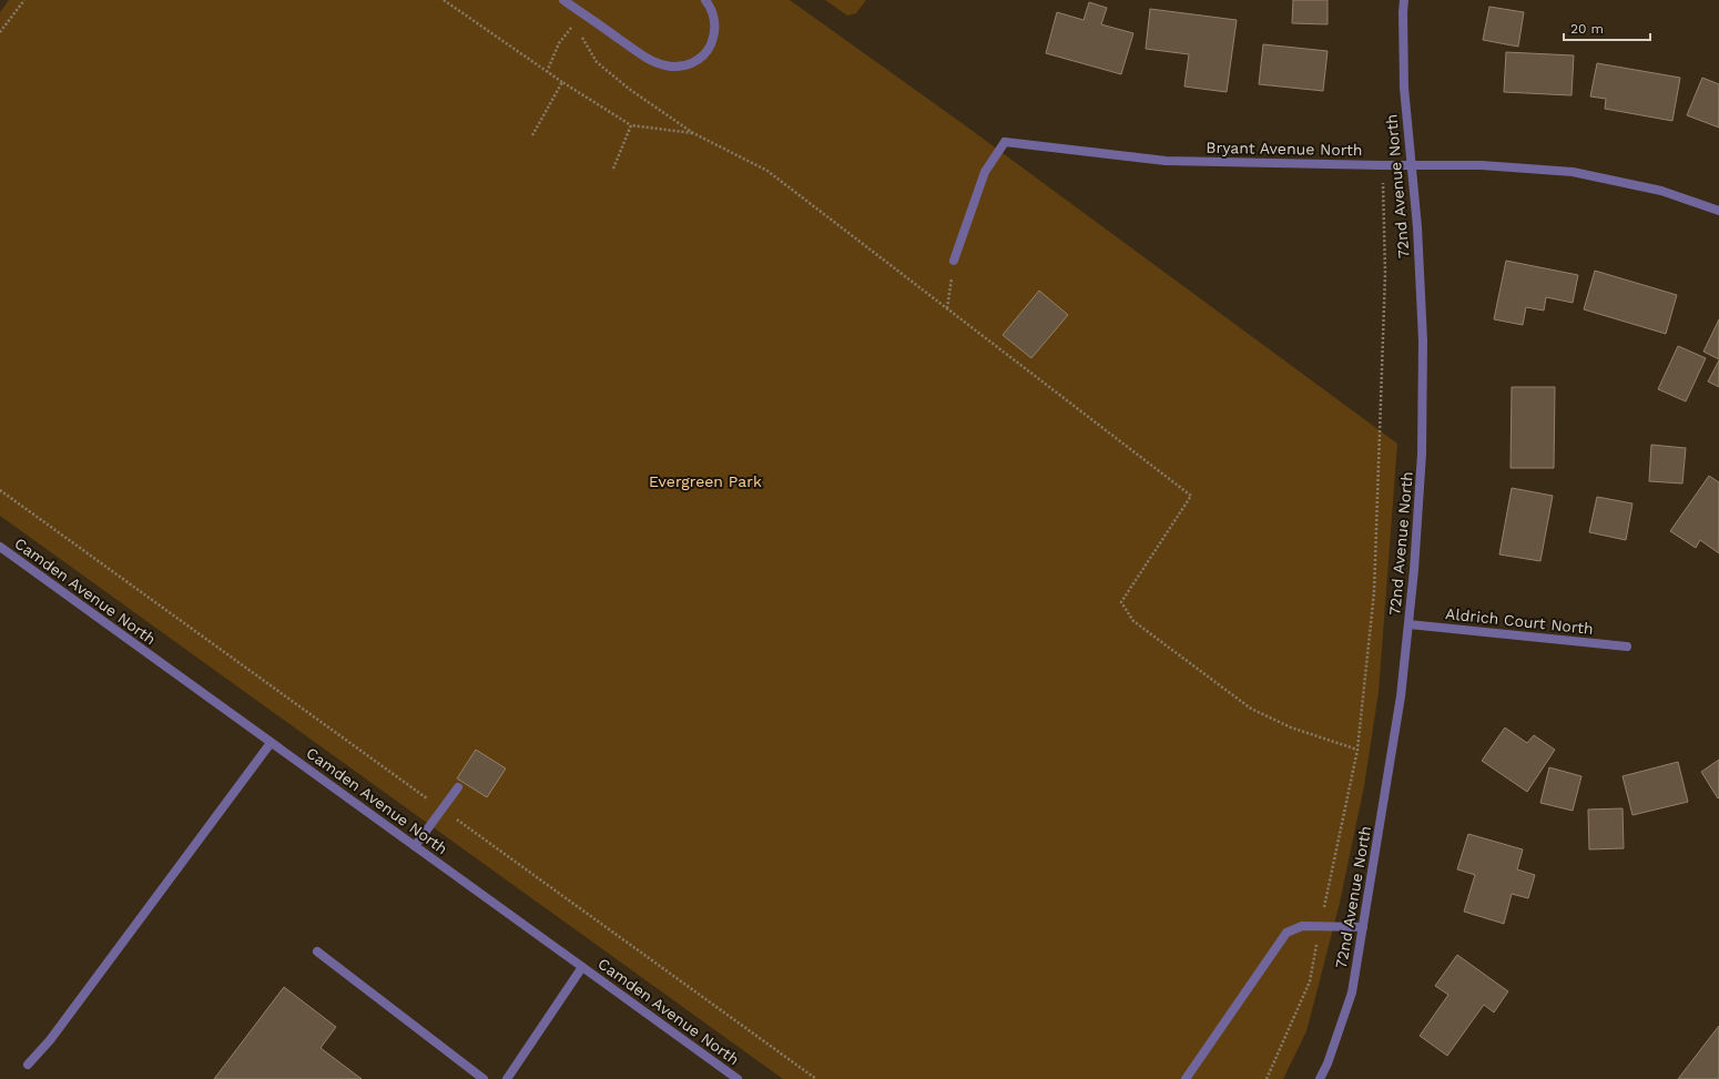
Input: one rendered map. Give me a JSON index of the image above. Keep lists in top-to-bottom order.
{
  "streets": {
    "street": [
      "Bryant Avenue North",
      "72nd Avenue North",
      "Camden Avenue North",
      "Aldrich Court North"
    ]
  },
  "crossings": [
    ["Bryant Avenue North", "72nd Avenue North"],
    ["72nd Avenue North", "Aldrich Court North"]
  ],
  "parks": ["Evergreen Park"],
  "scale_bar": "20 m"
}
